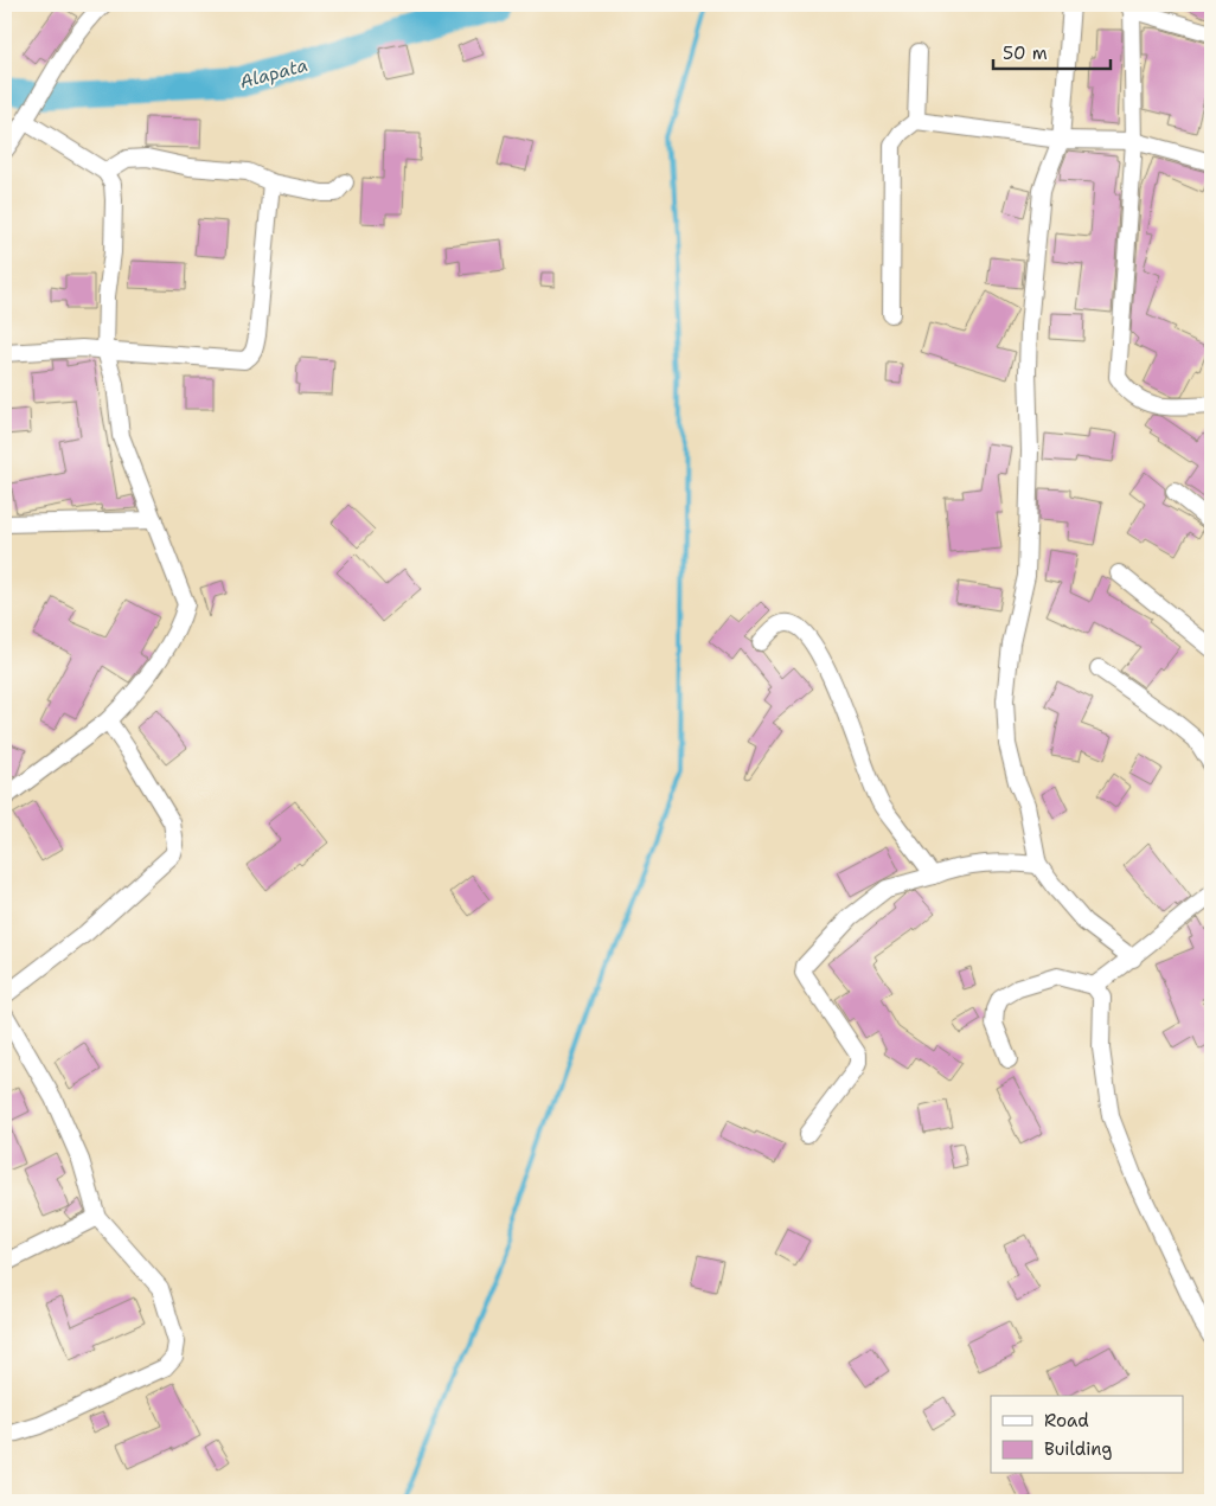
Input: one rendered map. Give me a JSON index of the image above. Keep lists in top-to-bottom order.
{
  "water": ["Alapata"],
  "legend": ["Road", "Building"],
  "scale_bar": "50 m"
}
